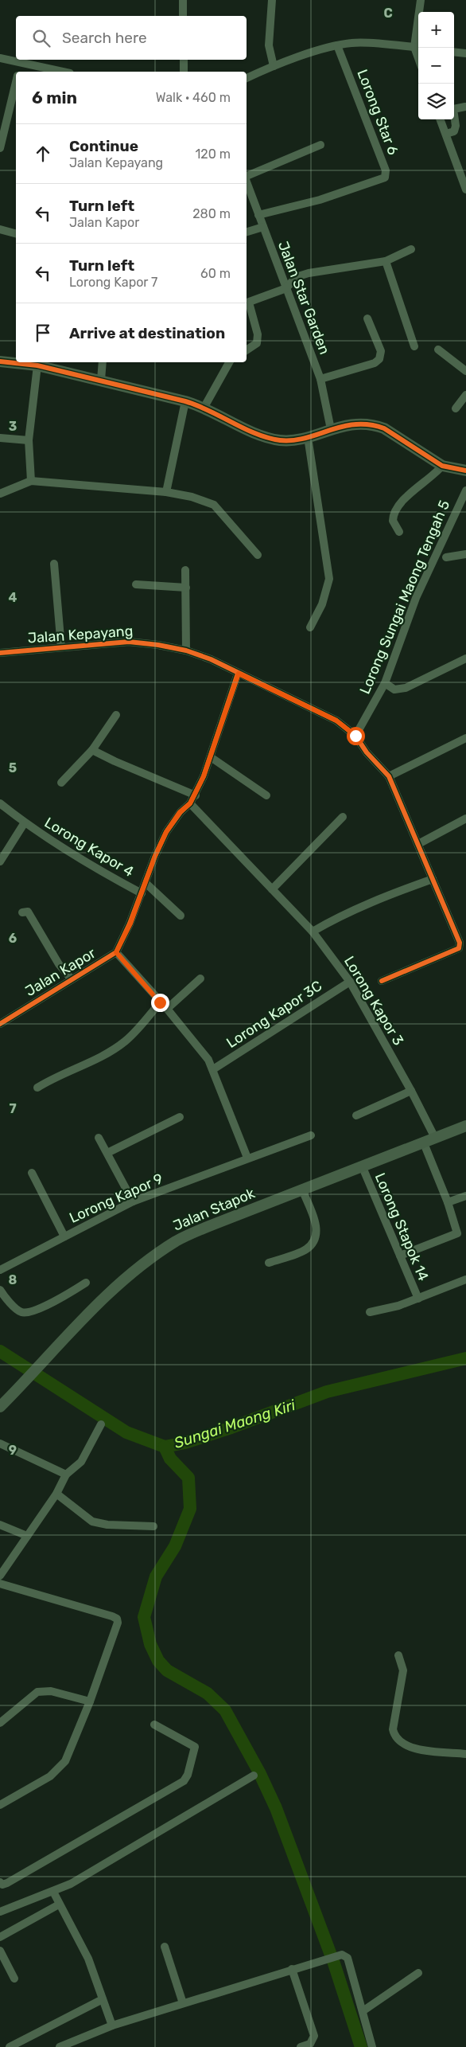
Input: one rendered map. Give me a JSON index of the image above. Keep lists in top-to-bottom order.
{
  "streets": {
    "main road": ["Jalan Stapok"],
    "street": [
      "Lorong Star 6",
      "Jalan Star Garden",
      "Lorong Sungai Maong Tengah 5",
      "Jalan Kepayang",
      "Lorong Kapor 4",
      "Jalan Kapor",
      "Lorong Kapor 3",
      "Lorong Kapor 3C",
      "Lorong Kapor 9",
      "Lorong Stapok 14"
    ]
  },
  "crossings": [
    ["Lorong Star 6", "Jalan Star Garden"],
    ["Lorong Sungai Maong Tengah 5", "Jalan Kepayang"],
    ["Jalan Kepayang", "Jalan Kapor"],
    ["Lorong Kapor 4", "Jalan Kapor"],
    ["Jalan Kapor", "Lorong Kapor 3"],
    ["Lorong Kapor 3", "Lorong Kapor 3C"],
    ["Lorong Kapor 3", "Jalan Stapok"],
    ["Jalan Stapok", "Lorong Stapok 14"]
  ],
  "water": ["Sungai Maong Kiri"],
  "page": {
    "map_buttons": ["+", "−"],
    "search": "Search here",
    "heading": ["6 min", "Walk · 460 m"],
    "list": [
      ["Continue", "Jalan Kepayang", "120 m"],
      ["Turn left", "Jalan Kapor", "280 m"],
      ["Turn left", "Lorong Kapor 7", "60 m"],
      "Arrive at destination"
    ]
  },
  "grid": {
    "columns": ["C"],
    "rows": [
      "3",
      "4",
      "5",
      "6",
      "7",
      "8",
      "9"
    ]
  }
}
